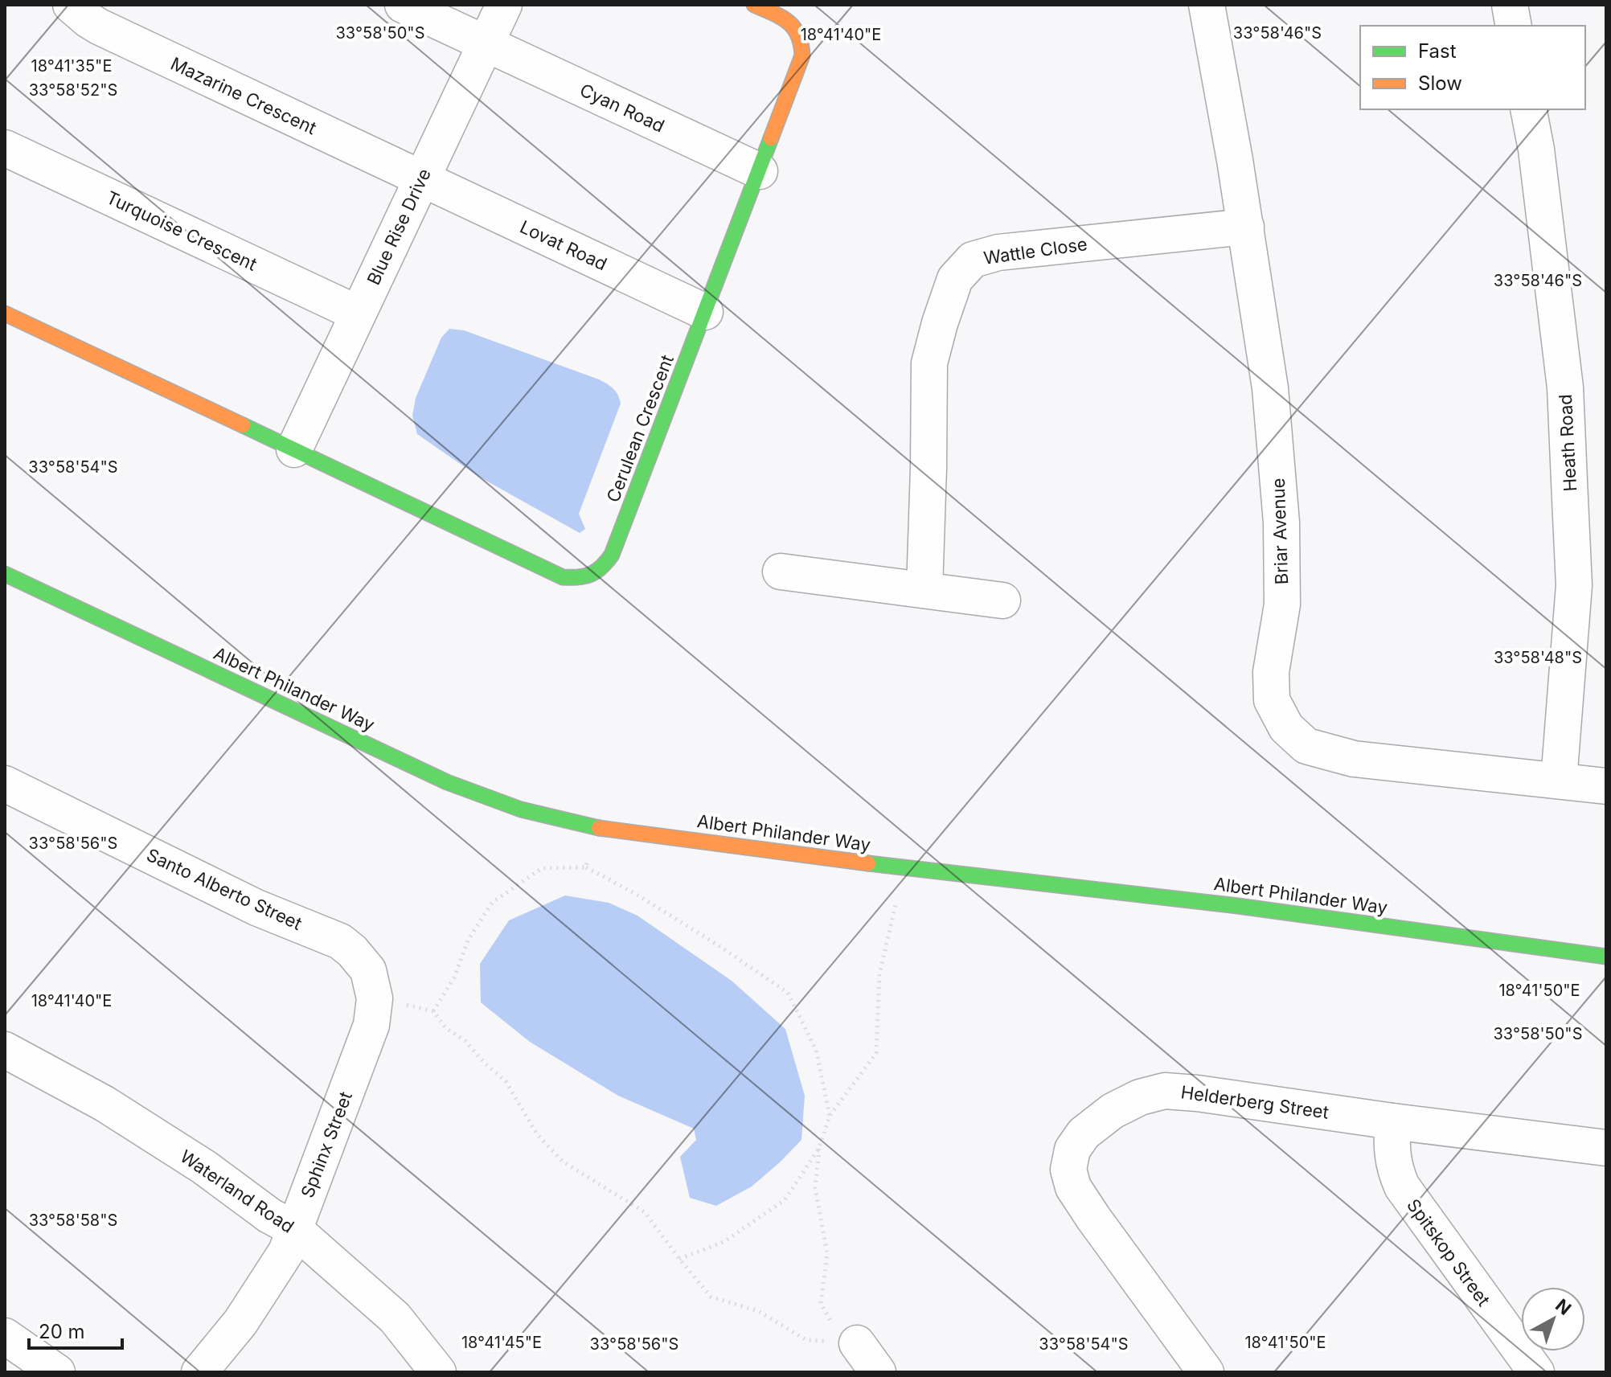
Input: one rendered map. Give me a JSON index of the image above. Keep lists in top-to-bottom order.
{
  "streets": {
    "street": [
      "Mazarine Crescent",
      "Cyan Road",
      "Blue Rise Drive",
      "Turquoise Crescent",
      "Lovat Road",
      "Wattle Close",
      "Cerulean Crescent",
      "Heath Road",
      "Briar Avenue",
      "Albert Philander Way",
      "Santo Alberto Street",
      "Helderberg Street",
      "Sphinx Street",
      "Waterland Road",
      "Spitskop Street"
    ]
  },
  "crossings": [
    ["Mazarine Crescent", "Blue Rise Drive"],
    ["Mazarine Crescent", "Lovat Road"],
    ["Cyan Road", "Blue Rise Drive"],
    ["Cyan Road", "Cerulean Crescent"],
    ["Blue Rise Drive", "Turquoise Crescent"],
    ["Blue Rise Drive", "Lovat Road"],
    ["Blue Rise Drive", "Cerulean Crescent"],
    ["Lovat Road", "Cerulean Crescent"],
    ["Wattle Close", "Briar Avenue"],
    ["Heath Road", "Briar Avenue"],
    ["Santo Alberto Street", "Sphinx Street"],
    ["Helderberg Street", "Spitskop Street"],
    ["Sphinx Street", "Waterland Road"]
  ],
  "legend": ["Fast", "Slow"],
  "scale_bar": "20 m",
  "north": "top right",
  "coordinates": [
    "33°58'50\"S",
    "33°58'46\"S",
    "18°41'40\"E",
    "18°41'35\"E",
    "33°58'52\"S",
    "33°58'54\"S",
    "33°58'48\"S",
    "33°58'56\"S",
    "18°41'50\"E",
    "33°58'58\"S",
    "18°41'45\"E"
  ]
}
